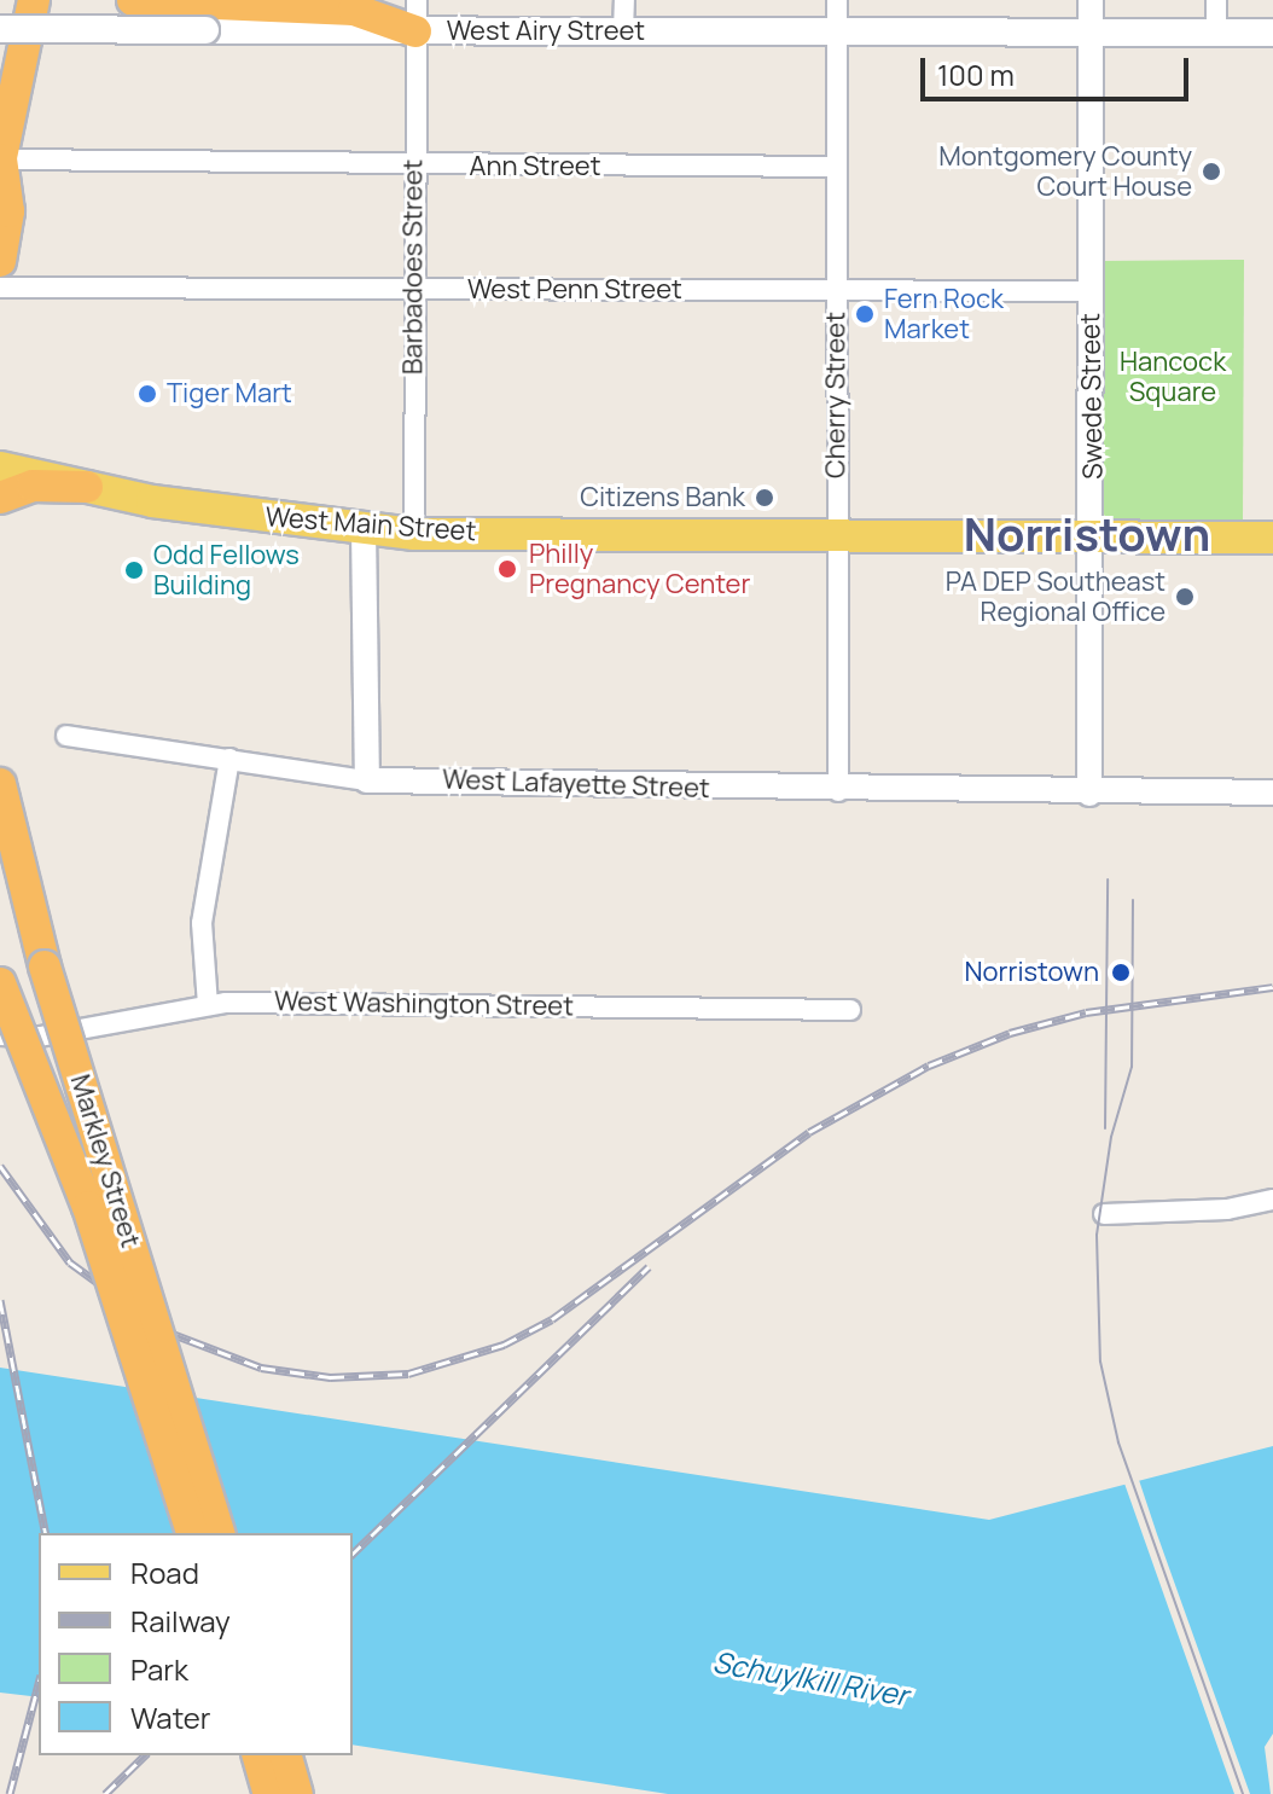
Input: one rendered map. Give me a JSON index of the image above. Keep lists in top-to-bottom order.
{
  "streets": {
    "highway": ["Markley Street"],
    "main road": ["West Airy Street", "West Main Street"],
    "street": [
      "Ann Street",
      "Barbadoes Street",
      "West Penn Street",
      "Cherry Street",
      "Swede Street",
      "West Lafayette Street",
      "West Washington Street"
    ]
  },
  "crossings": [
    ["West Airy Street", "Barbadoes Street"],
    ["West Airy Street", "Cherry Street"],
    ["West Airy Street", "Swede Street"],
    ["Ann Street", "Barbadoes Street"],
    ["Ann Street", "Cherry Street"],
    ["Barbadoes Street", "West Penn Street"],
    ["Barbadoes Street", "West Main Street"],
    ["West Penn Street", "Cherry Street"],
    ["West Penn Street", "Swede Street"],
    ["Cherry Street", "West Main Street"],
    ["Cherry Street", "West Lafayette Street"],
    ["Swede Street", "West Main Street"],
    ["Swede Street", "West Lafayette Street"]
  ],
  "districts": ["Norristown"],
  "water": ["Schuylkill River"],
  "parks": ["Hancock Square"],
  "places": [
    "Montgomery County Court House",
    "Fern Rock Market",
    "Tiger Mart",
    "Citizens Bank",
    "Philly Pregnancy Center",
    "Odd Fellows Building",
    "PA DEP Southeast Regional Office",
    "Norristown"
  ],
  "legend": [
    "Road",
    "Railway",
    "Park",
    "Water"
  ],
  "scale_bar": "100 m"
}
